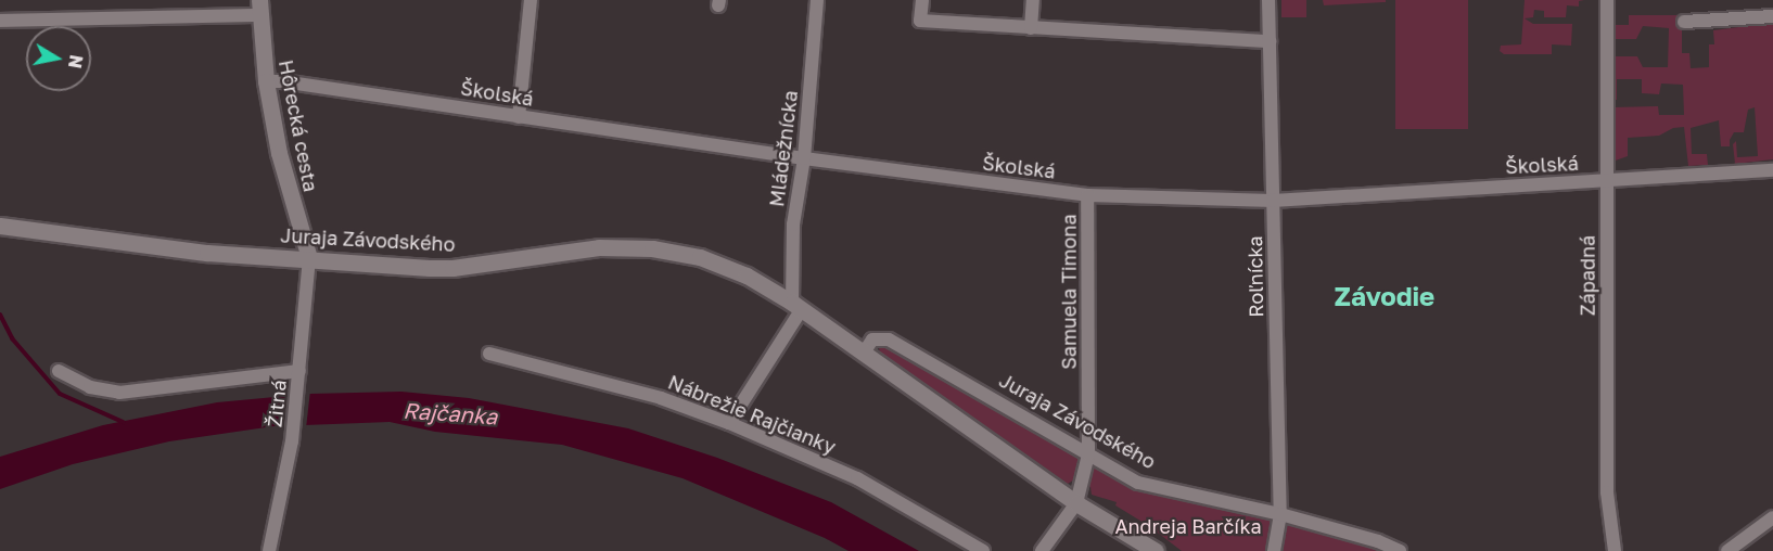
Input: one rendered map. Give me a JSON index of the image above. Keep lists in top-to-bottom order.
{
  "streets": {
    "street": [
      "Školská",
      "Hôrecká cesta",
      "Mládežnícka",
      "Juraja Závodského",
      "Západná",
      "Roľnícka",
      "Samuela Timona",
      "Žitná",
      "Nábrežie Rajčianky"
    ]
  },
  "crossings": [
    ["Školská", "Hôrecká cesta"],
    ["Školská", "Mládežnícka"],
    ["Školská", "Západná"],
    ["Školská", "Roľnícka"],
    ["Školská", "Samuela Timona"],
    ["Hôrecká cesta", "Juraja Závodského"],
    ["Hôrecká cesta", "Žitná"],
    ["Mládežnícka", "Juraja Závodského"],
    ["Juraja Závodského", "Roľnícka"],
    ["Juraja Závodského", "Samuela Timona"],
    ["Juraja Závodského", "Žitná"]
  ],
  "districts": ["Závodie"],
  "water": ["Rajčanka"],
  "parks": ["Andreja Barčíka"],
  "north": "right"
}
